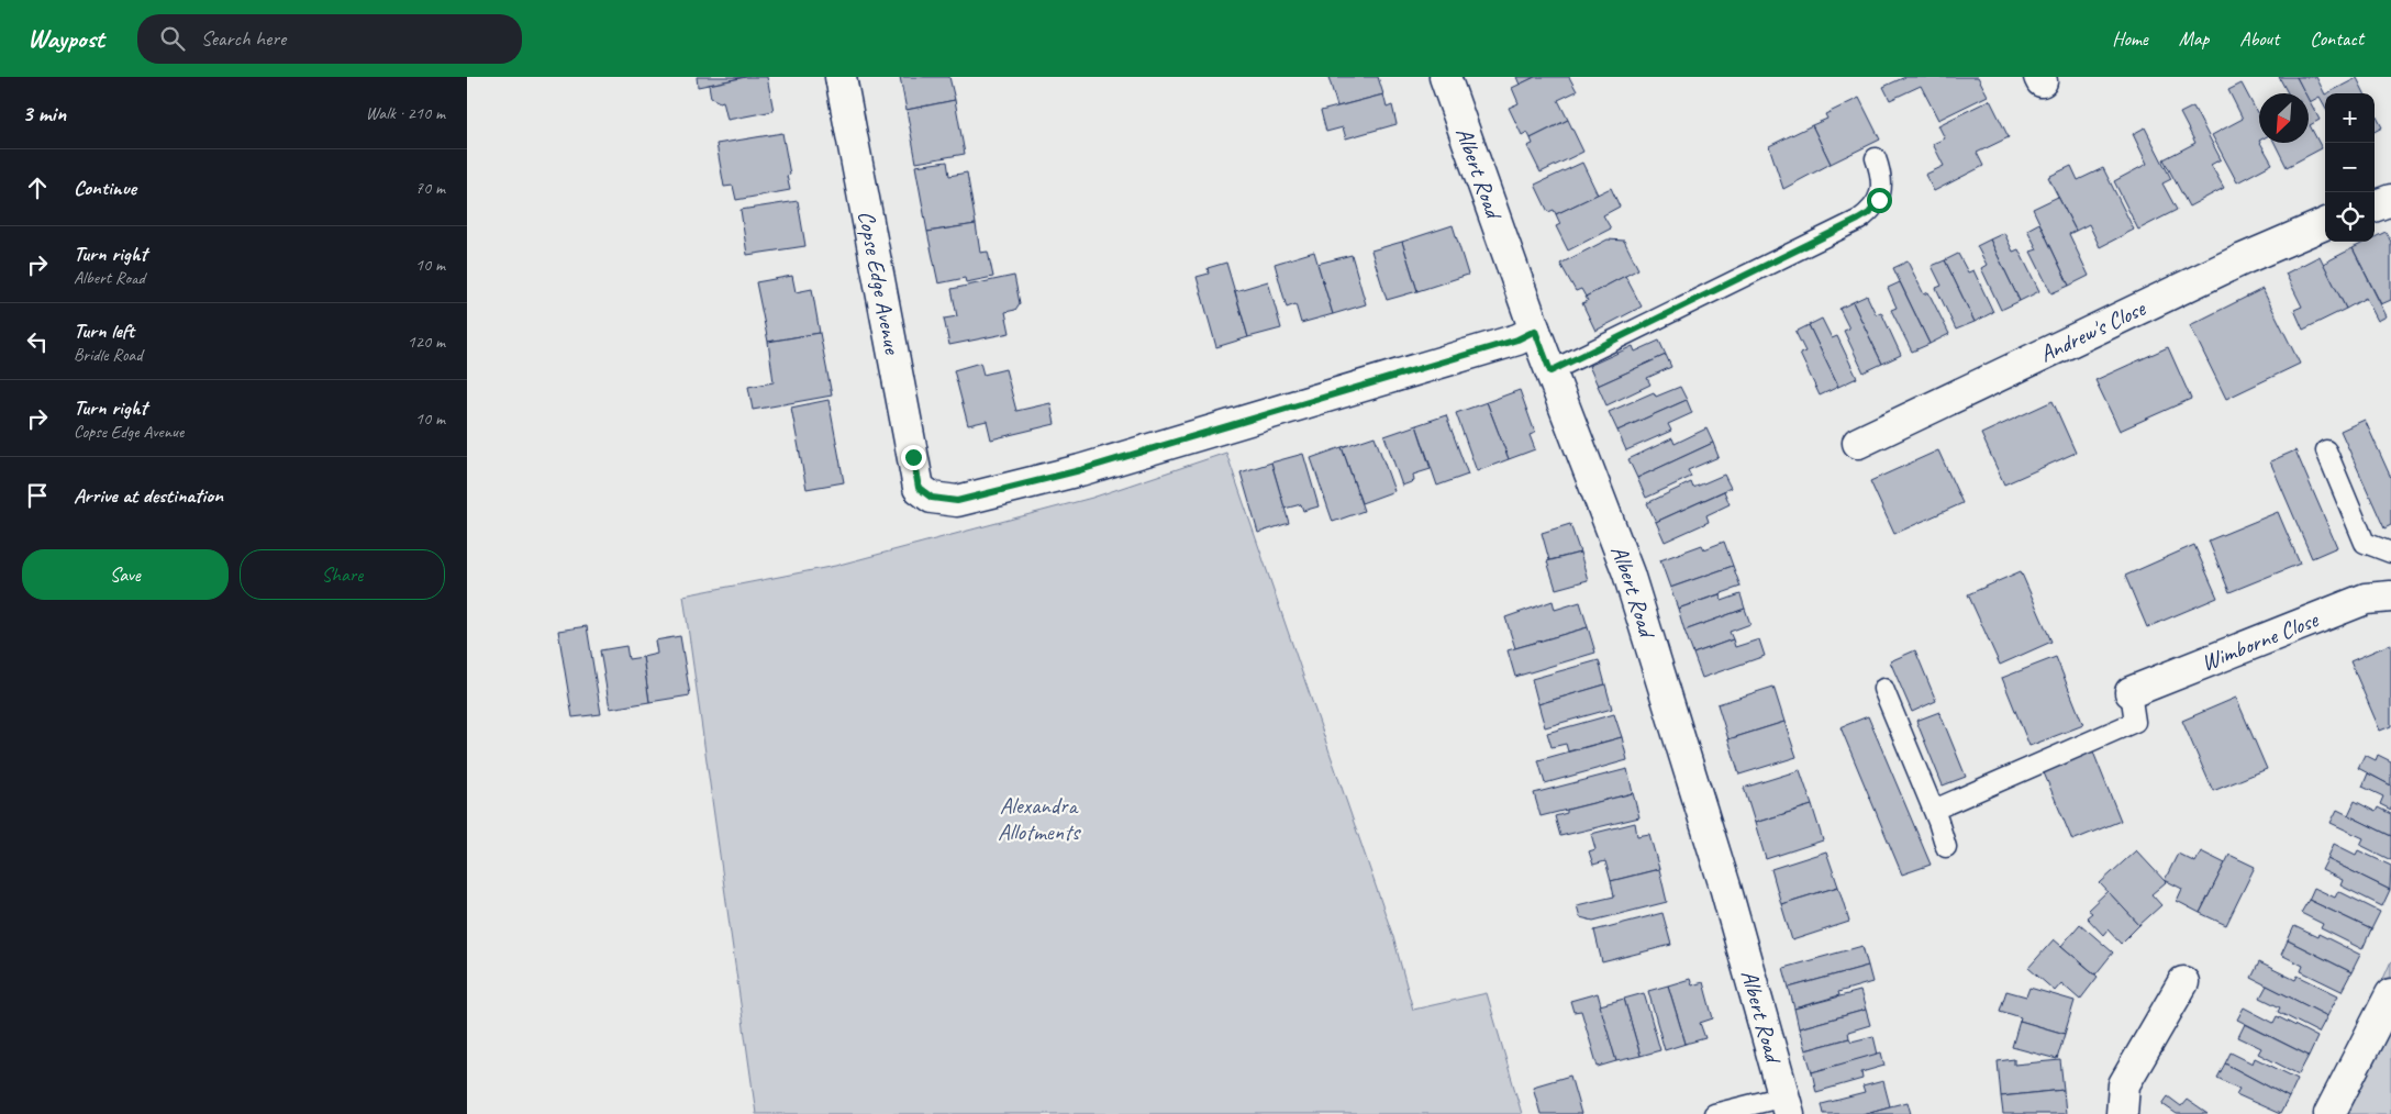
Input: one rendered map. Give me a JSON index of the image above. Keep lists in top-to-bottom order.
{
  "streets": {
    "street": [
      "Albert Road",
      "Copse Edge Avenue",
      "Andrew's Close",
      "Wimborne Close"
    ]
  },
  "crossings": [
    ["Albert Road", "Copse Edge Avenue"]
  ],
  "parks": ["Alexandra Allotments"],
  "north": "bottom left",
  "page": {
    "header": "Waypost",
    "search": "Search here",
    "nav": [
      "Home",
      "Map",
      "About",
      "Contact"
    ],
    "heading": ["3 min", "Walk · 210 m"],
    "map_buttons": ["+", "−"],
    "list": [
      ["Continue", "70 m"],
      ["Turn right", "Albert Road", "10 m"],
      ["Turn left", "Bridle Road", "120 m"],
      ["Turn right", "Copse Edge Avenue", "10 m"],
      "Arrive at destination"
    ],
    "buttons": ["Save", "Share"]
  }
}
